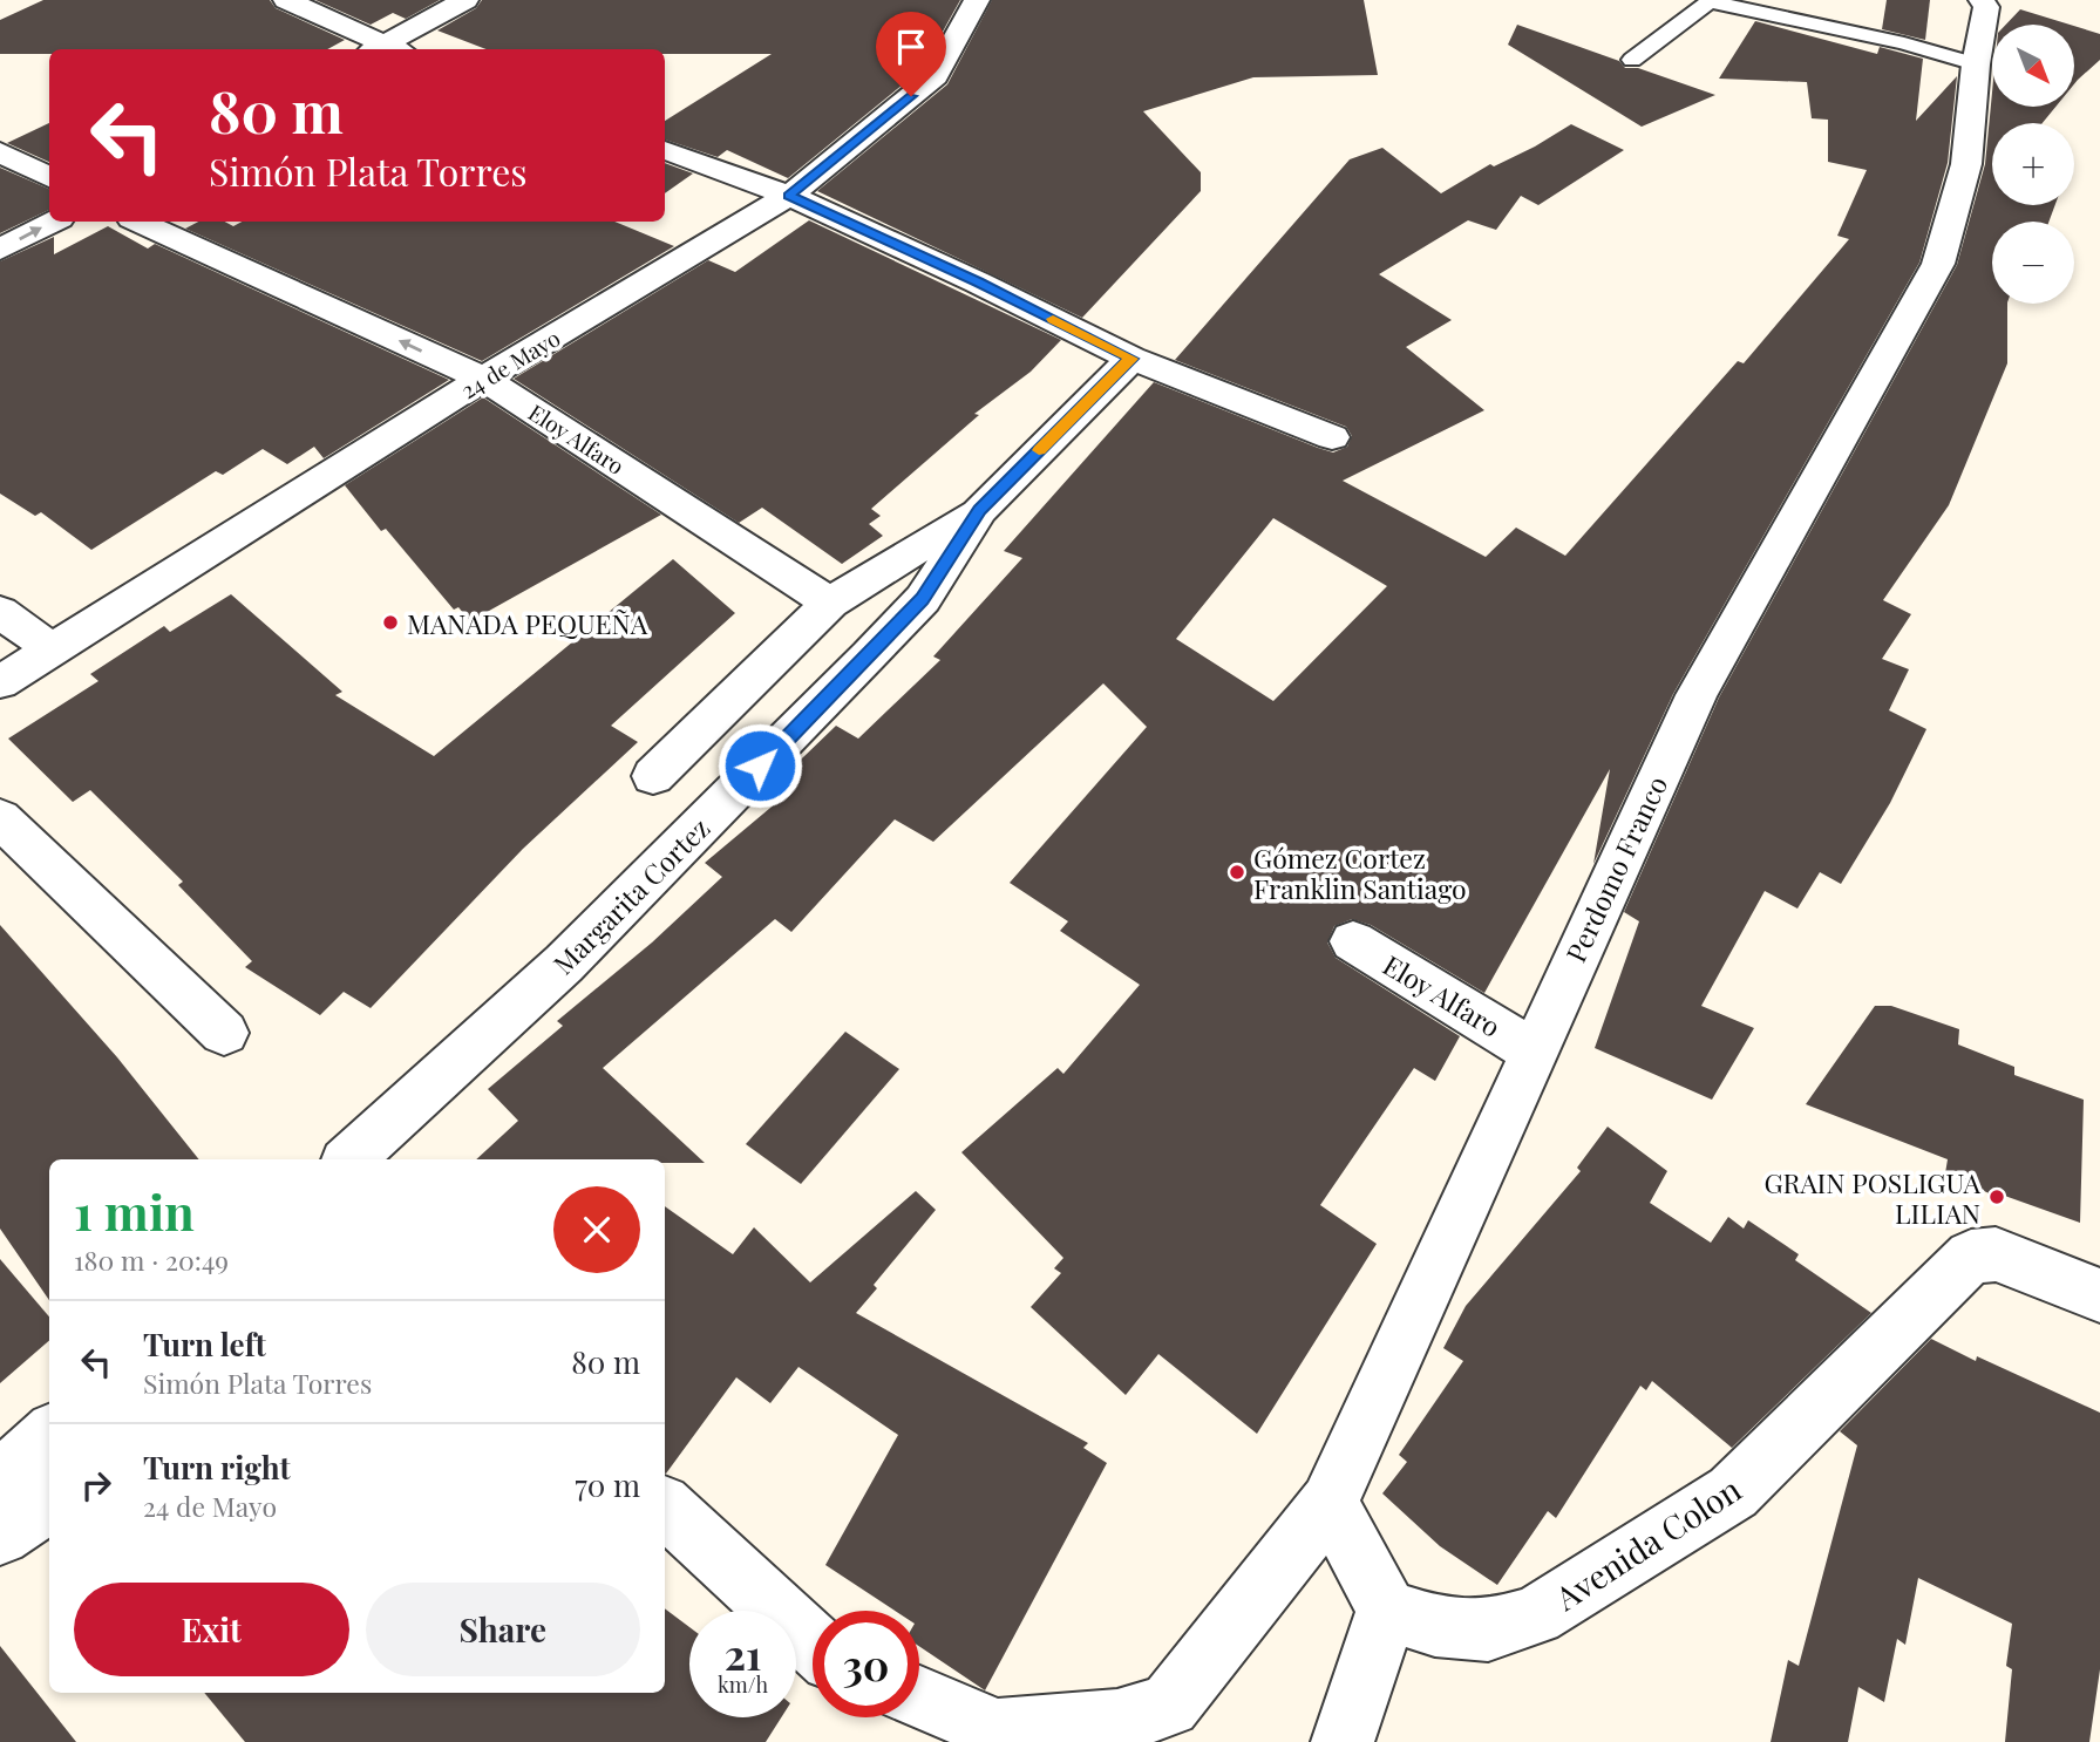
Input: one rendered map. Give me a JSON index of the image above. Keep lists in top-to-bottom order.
{
  "streets": {
    "street": [
      "24 de Mayo",
      "Eloy Alfaro",
      "Perdomo Franco",
      "Margarita Cortez",
      "Avenida Colon"
    ]
  },
  "crossings": [
    ["24 de Mayo", "Eloy Alfaro"],
    ["Eloy Alfaro", "Perdomo Franco"]
  ],
  "one_way": ["Eloy Alfaro"],
  "places": ["MANADA PEQUEÑA", "Gómez Cortez Franklin Santiago", "GRAIN POSLIGUA LILIAN"],
  "north": "bottom right",
  "page": {
    "map_buttons": ["+", "−"],
    "turn": ["80 m", "Simón Plata Torres"],
    "heading": ["1 min", "180 m · 20:49"],
    "list": [
      {
        "name": "Turn left",
        "note": "Simón Plata Torres",
        "value": "80 m"
      },
      {
        "name": "Turn right",
        "note": "24 de Mayo",
        "value": "70 m"
      }
    ],
    "buttons": ["Exit", "Share"],
    "speed": "21 km/h",
    "limit": "30"
  }
}
